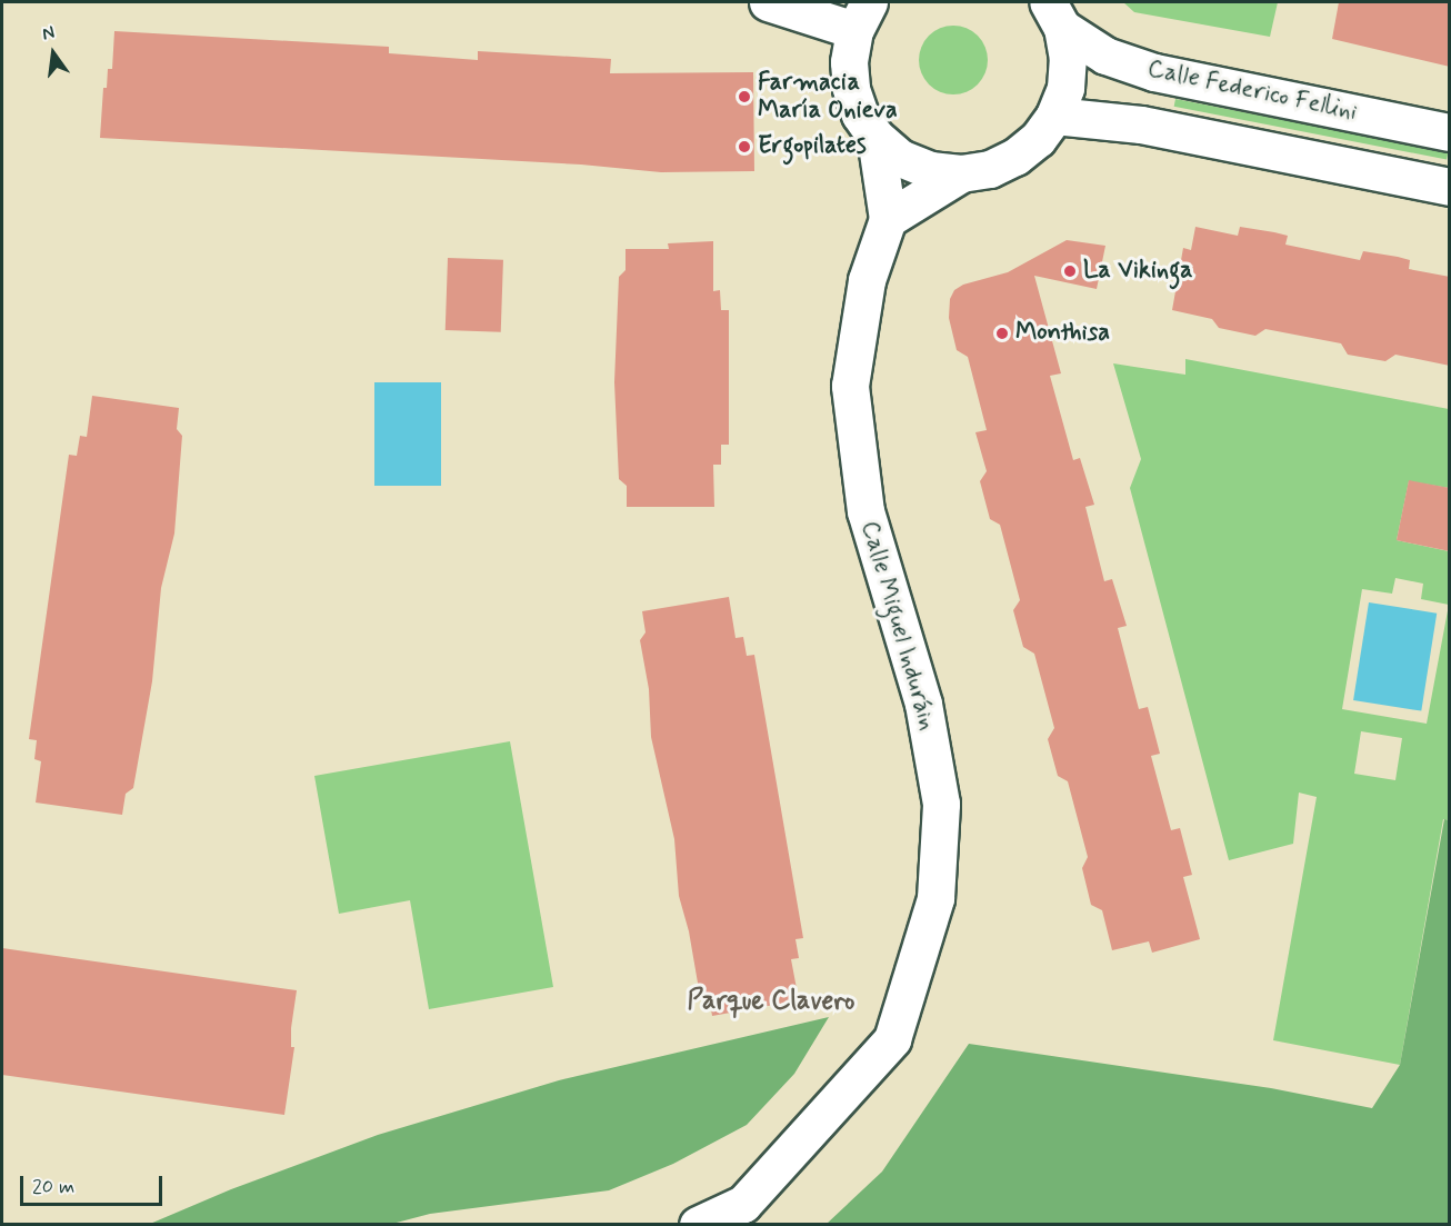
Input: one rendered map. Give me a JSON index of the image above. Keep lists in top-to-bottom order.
{
  "streets": {
    "street": ["Calle Federico Fellini", "Calle Miguel Induráin"]
  },
  "districts": ["Parque Clavero"],
  "places": [
    "Farmacia María Onieva",
    "Ergopilates",
    "La Vikinga",
    "Monthisa"
  ],
  "scale_bar": "20 m",
  "north": "top"
}
